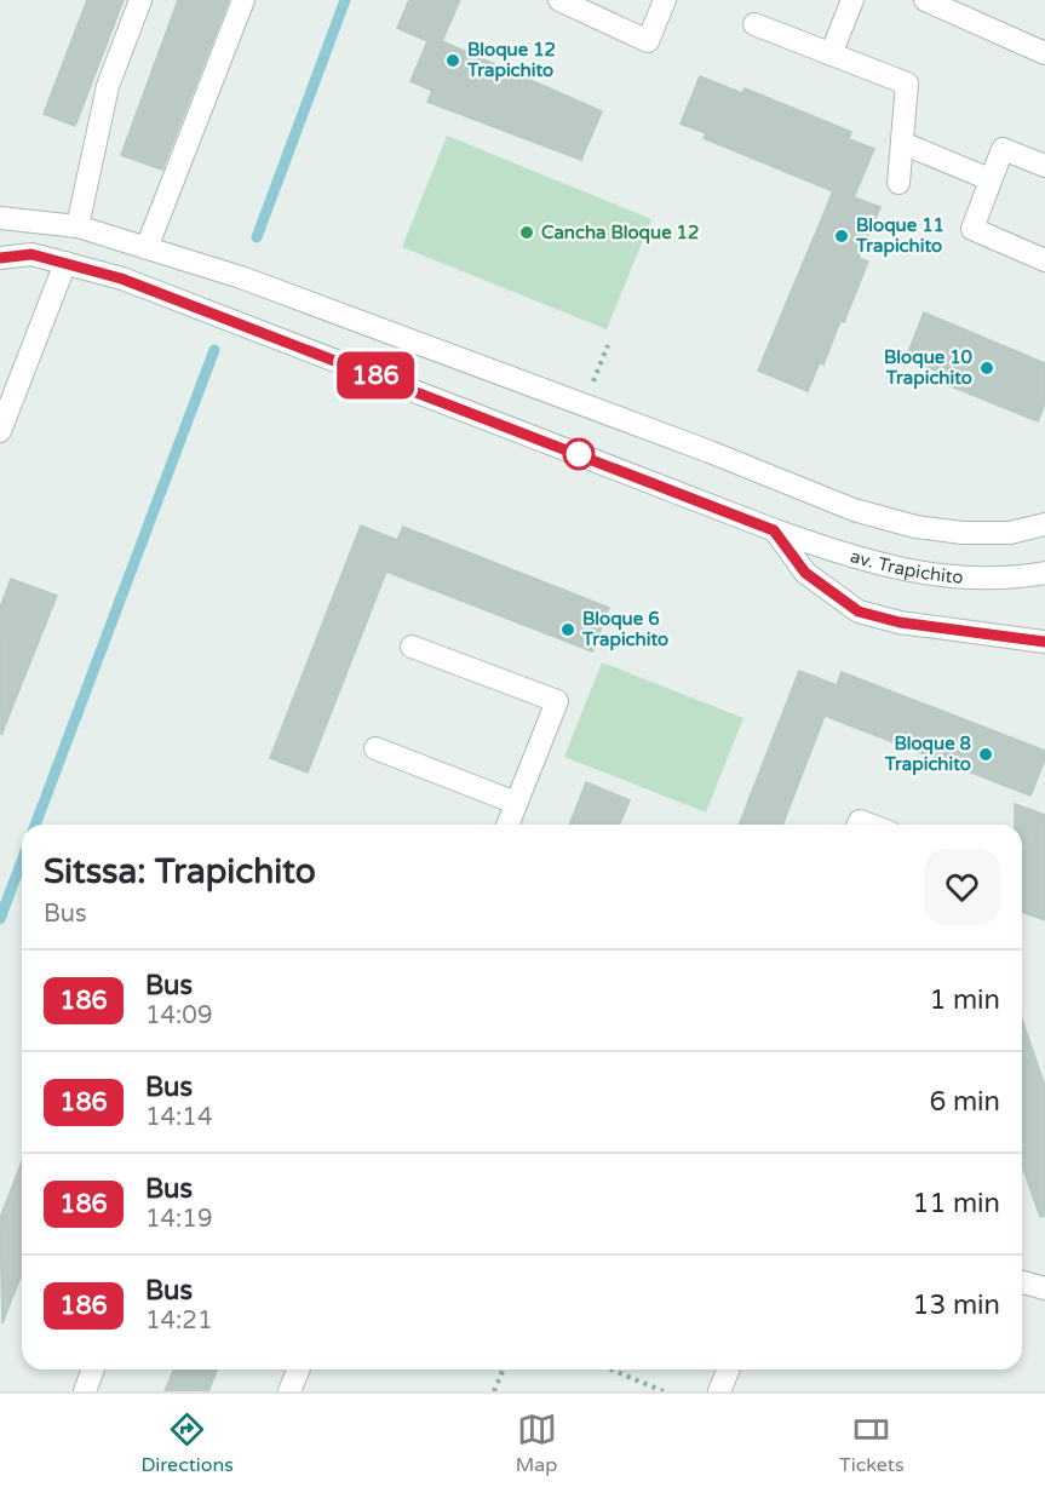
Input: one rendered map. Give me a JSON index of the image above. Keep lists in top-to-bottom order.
{
  "streets": {
    "street": ["av. Trapichito"]
  },
  "places": [
    "Bloque 12 Trapichito",
    "Cancha Bloque 12",
    "Bloque 11 Trapichito",
    "Bloque 10 Trapichito",
    "Bloque 6 Trapichito",
    "Bloque 8 Trapichito"
  ],
  "lines": ["bus line 186"],
  "page": {
    "on_map": "186",
    "heading": ["Sitssa: Trapichito", "Bus"],
    "list": [
      {
        "mark": "186",
        "name": "Bus",
        "note": "14:09",
        "value": "1 min"
      },
      {
        "mark": "186",
        "name": "Bus",
        "note": "14:14",
        "value": "6 min"
      },
      {
        "mark": "186",
        "name": "Bus",
        "note": "14:19",
        "value": "11 min"
      },
      {
        "mark": "186",
        "name": "Bus",
        "note": "14:21",
        "value": "13 min"
      }
    ],
    "tabs": ["Directions", "Map", "Tickets"]
  }
}
